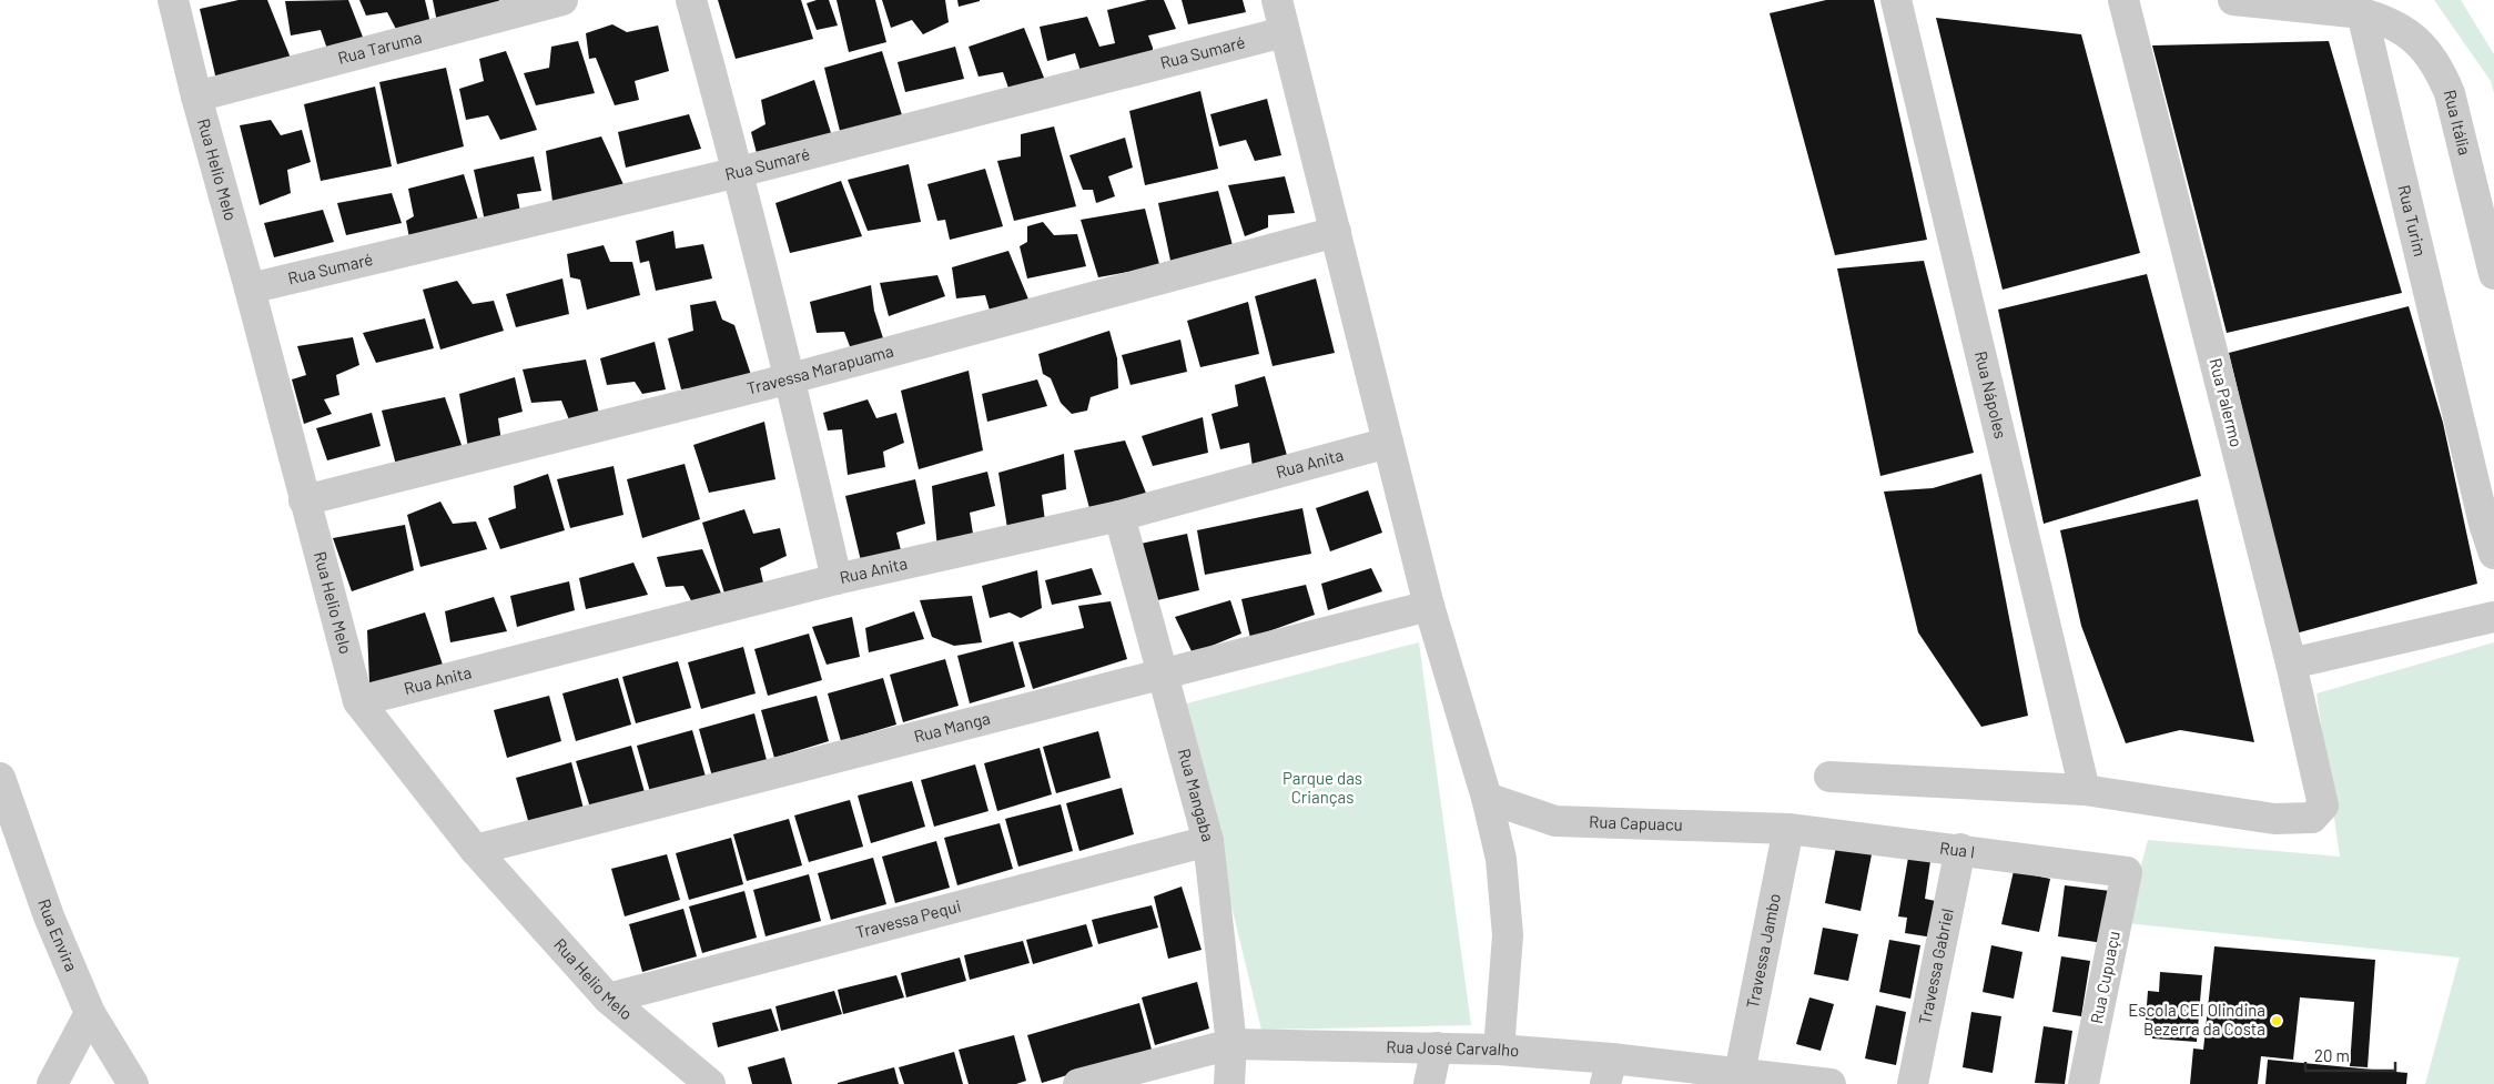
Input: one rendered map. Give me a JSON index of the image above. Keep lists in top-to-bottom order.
{
  "streets": {
    "street": [
      "Rua Taruma",
      "Rua Sumaré",
      "Rua Itália",
      "Rua Helio Melo",
      "Rua Turim",
      "Travessa Marapuama",
      "Rua Nápoles",
      "Rua Palermo",
      "Rua Anita",
      "Rua Manga",
      "Rua Mangaba",
      "Rua Capuacu",
      "Rua I",
      "Travessa Pequi",
      "Rua Envira",
      "Travessa Jambo",
      "Travessa Gabriel",
      "Rua Cupuaçu",
      "Rua José Carvalho"
    ]
  },
  "crossings": [
    ["Rua Taruma", "Rua Helio Melo"],
    ["Rua Sumaré", "Rua Helio Melo"],
    ["Rua Itália", "Rua Turim"],
    ["Rua Helio Melo", "Travessa Marapuama"],
    ["Rua Helio Melo", "Rua Anita"],
    ["Rua Helio Melo", "Rua Manga"],
    ["Rua Helio Melo", "Travessa Pequi"],
    ["Rua Nápoles", "Rua Palermo"],
    ["Rua Anita", "Rua Mangaba"],
    ["Rua Manga", "Rua Mangaba"],
    ["Rua Mangaba", "Travessa Pequi"],
    ["Rua Mangaba", "Rua José Carvalho"],
    ["Rua Capuacu", "Rua I"],
    ["Rua Capuacu", "Travessa Jambo"],
    ["Rua I", "Travessa Jambo"],
    ["Rua I", "Travessa Gabriel"],
    ["Rua I", "Rua Cupuaçu"],
    ["Travessa Jambo", "Rua José Carvalho"]
  ],
  "parks": ["Parque das Crianças"],
  "places": ["Escola CEI Olindina Bezerra da Costa"],
  "scale_bar": "20 m"
}
